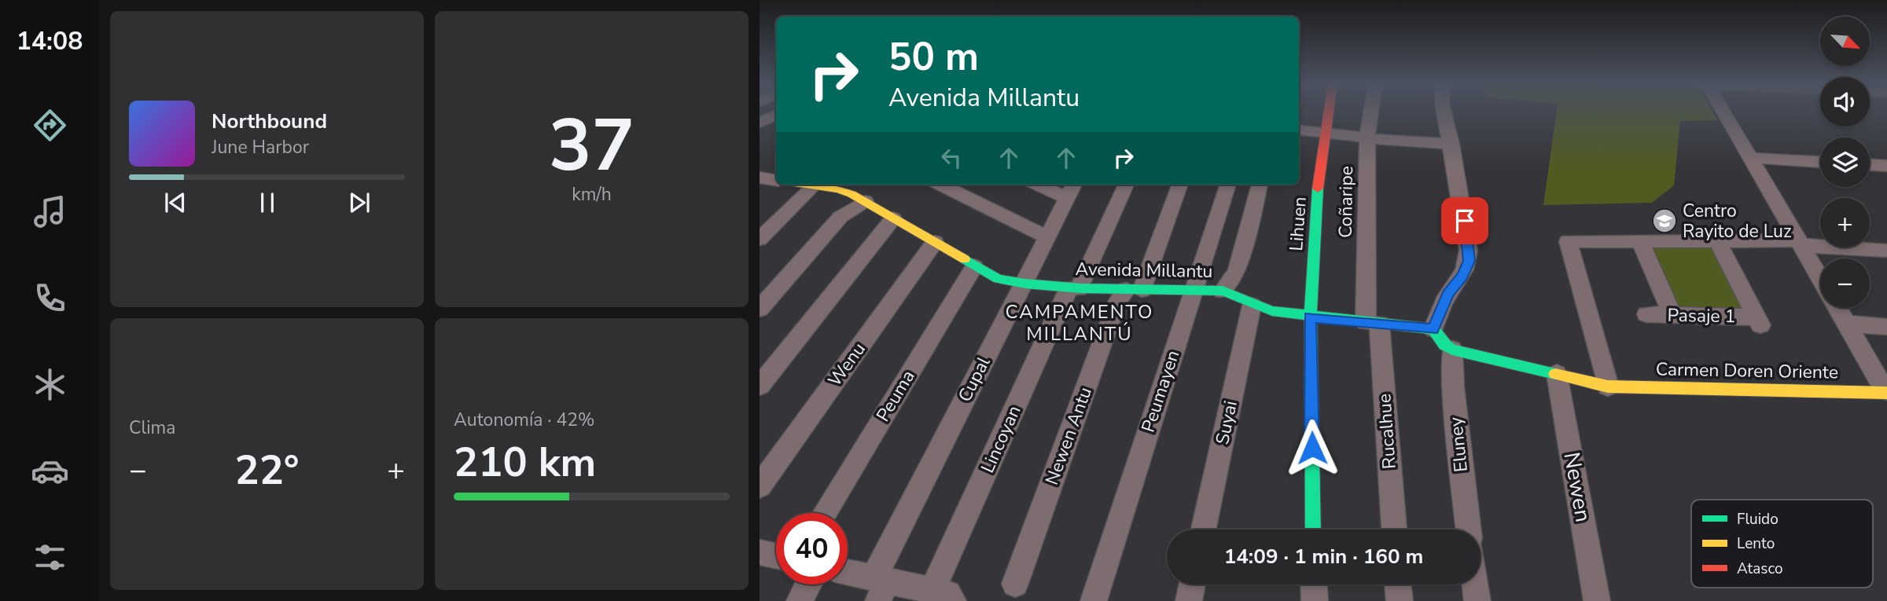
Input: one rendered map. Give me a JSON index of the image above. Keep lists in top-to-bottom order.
{
  "streets": {
    "street": [
      "Coñaripe",
      "Lihuen",
      "Avenida Millantu",
      "Pasaje 1",
      "Wenu",
      "Carmen Doren Oriente",
      "Cupal",
      "Peumayen",
      "Peuma",
      "Suyai",
      "Rucalhue",
      "Newen Antu",
      "Lincoyan",
      "Eluney",
      "Newen"
    ]
  },
  "crossings": [
    ["Coñaripe", "Avenida Millantu"],
    ["Coñaripe", "Rucalhue"],
    ["Lihuen", "Avenida Millantu"],
    ["Avenida Millantu", "Wenu"],
    ["Avenida Millantu", "Cupal"],
    ["Avenida Millantu", "Peumayen"],
    ["Avenida Millantu", "Peuma"],
    ["Avenida Millantu", "Suyai"],
    ["Avenida Millantu", "Rucalhue"],
    ["Avenida Millantu", "Newen Antu"],
    ["Avenida Millantu", "Lincoyan"]
  ],
  "districts": ["CAMPAMENTO MILLANTÚ"],
  "places": {
    "school or university": ["Centro Rayito de Luz"]
  },
  "legend": ["Fluido", "Lento", "Atasco"],
  "north": "bottom right",
  "page": {
    "tabs": "14:08",
    "tile": [
      ["37", "km/h"],
      "Clima",
      ["Autonomía · 42%", "210 km"]
    ],
    "map_buttons": ["+", "−"],
    "turn": ["50 m", "Avenida Millantu"],
    "song": ["Northbound", "June Harbor"],
    "heat": ["−", "22°", "+"],
    "limit": "40",
    "trip": "14:09 · 1 min · 160 m"
  }
}
